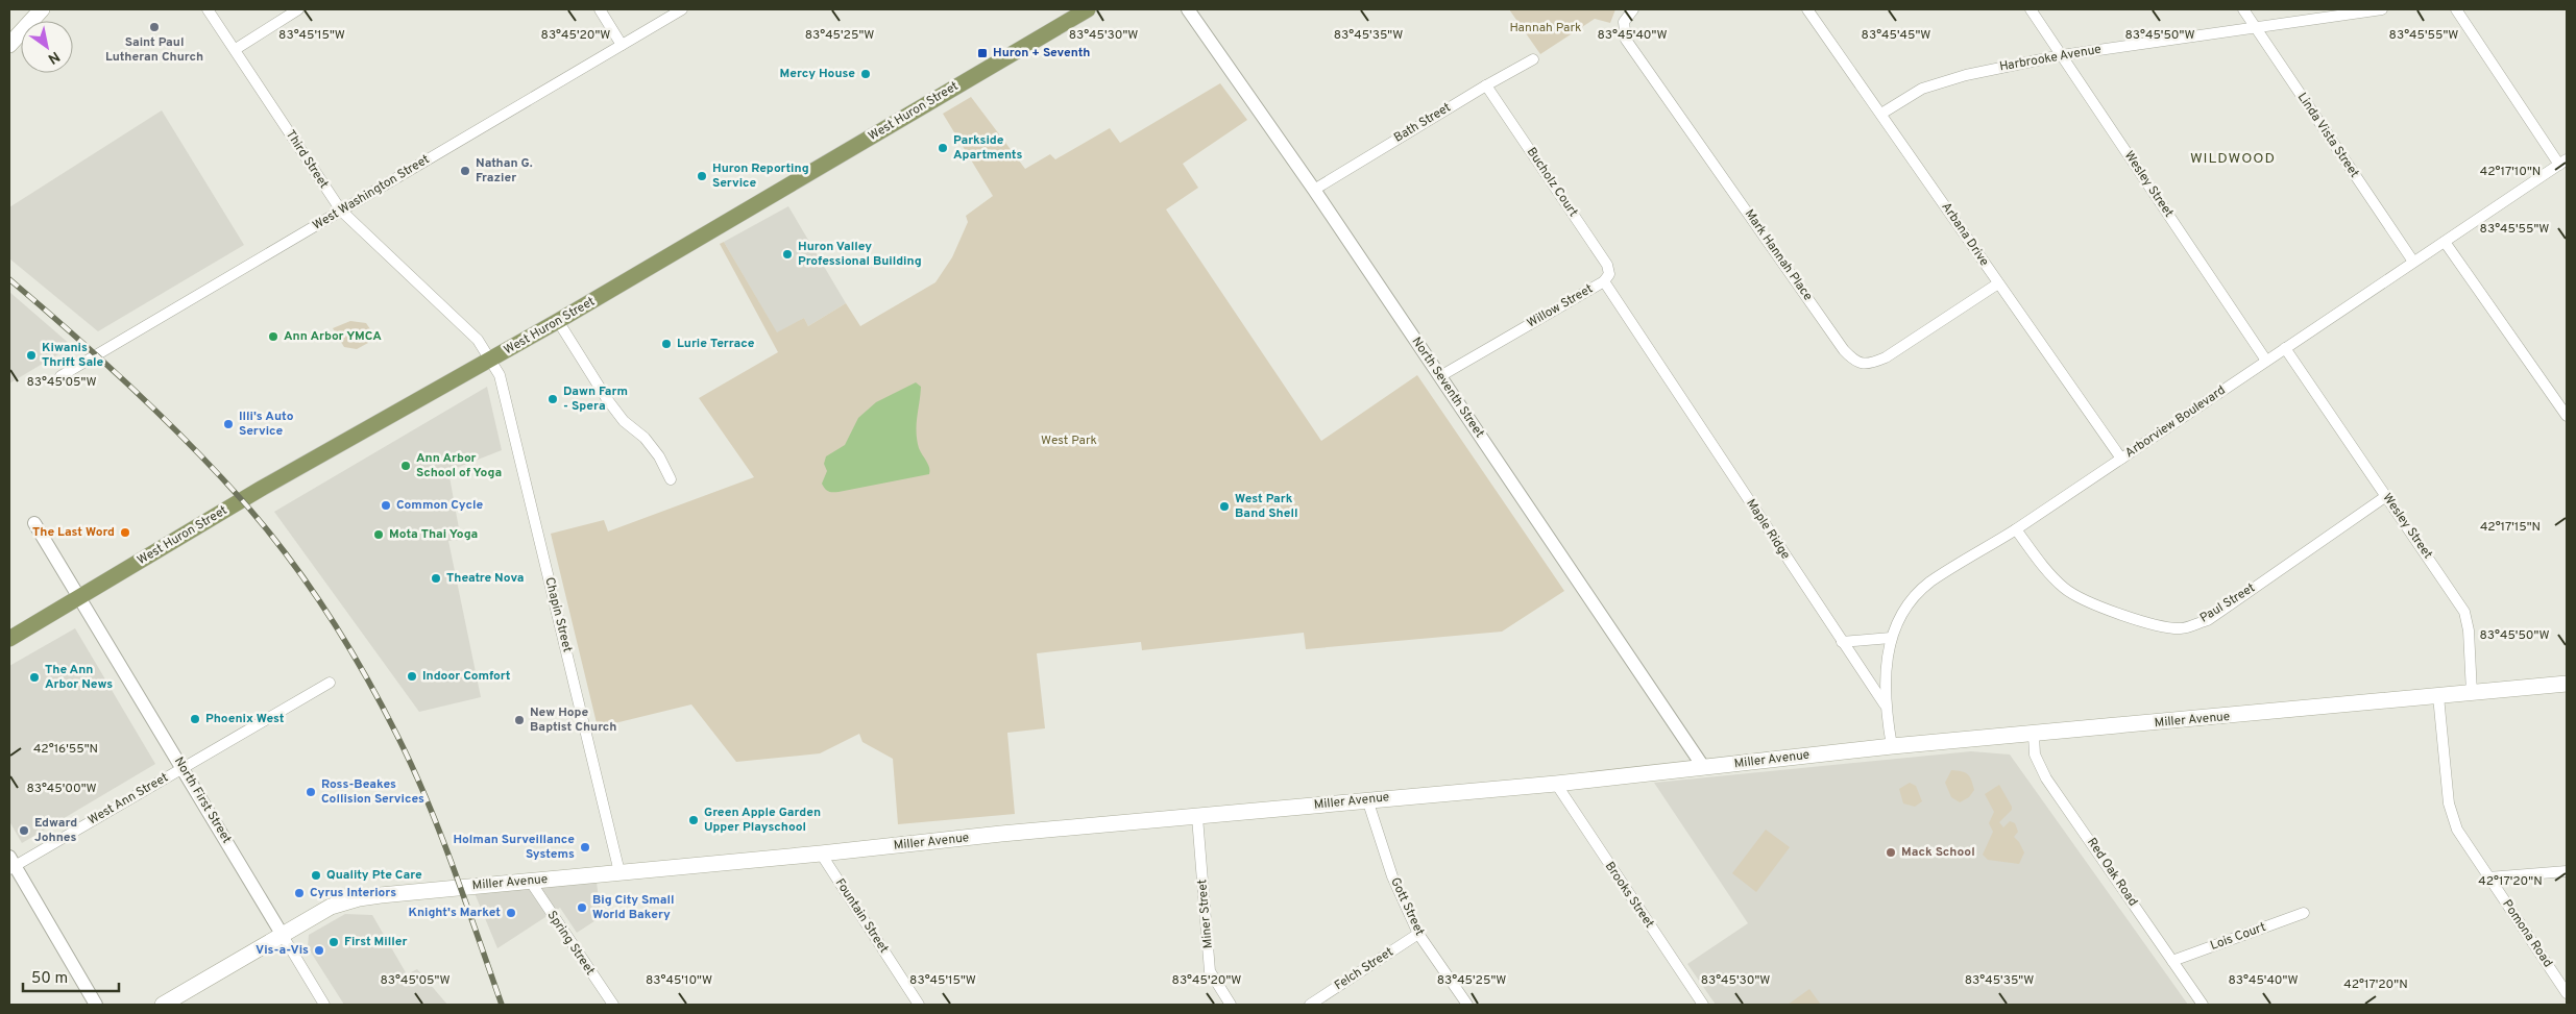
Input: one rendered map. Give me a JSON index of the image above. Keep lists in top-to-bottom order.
{
  "streets": {
    "main road": ["West Huron Street", "Miller Avenue"],
    "street": [
      "Harbrooke Avenue",
      "Bath Street",
      "Linda Vista Street",
      "Third Street",
      "Bucholz Court",
      "Wesley Street",
      "West Washington Street",
      "Arbana Drive",
      "Mark Hannah Place",
      "Willow Street",
      "North Seventh Street",
      "Arborview Boulevard",
      "Maple Ridge",
      "Paul Street",
      "Chapin Street",
      "West Ann Street",
      "North First Street",
      "Red Oak Road",
      "Brooks Street",
      "Gott Street",
      "Miner Street",
      "Fountain Street",
      "Pomona Road",
      "Lois Court",
      "Spring Street",
      "Felch Street"
    ]
  },
  "crossings": [
    ["Harbrooke Avenue", "Linda Vista Street"],
    ["Harbrooke Avenue", "Wesley Street"],
    ["Harbrooke Avenue", "Arbana Drive"],
    ["West Huron Street", "Third Street"],
    ["West Huron Street", "Chapin Street"],
    ["West Huron Street", "North First Street"],
    ["Bath Street", "Bucholz Court"],
    ["Bath Street", "North Seventh Street"],
    ["Linda Vista Street", "Arborview Boulevard"],
    ["Third Street", "West Washington Street"],
    ["Third Street", "Chapin Street"],
    ["Bucholz Court", "Willow Street"],
    ["Wesley Street", "Arborview Boulevard"],
    ["Wesley Street", "Paul Street"],
    ["Wesley Street", "Miller Avenue"],
    ["Arbana Drive", "Mark Hannah Place"],
    ["Arbana Drive", "Arborview Boulevard"],
    ["Willow Street", "North Seventh Street"],
    ["Willow Street", "Maple Ridge"],
    ["North Seventh Street", "Miller Avenue"],
    ["Arborview Boulevard", "Maple Ridge"],
    ["Arborview Boulevard", "Paul Street"],
    ["Arborview Boulevard", "Miller Avenue"],
    ["Chapin Street", "Miller Avenue"],
    ["Miller Avenue", "North First Street"],
    ["Miller Avenue", "Red Oak Road"],
    ["Miller Avenue", "Brooks Street"],
    ["Miller Avenue", "Gott Street"],
    ["Miller Avenue", "Miner Street"],
    ["Miller Avenue", "Fountain Street"],
    ["Miller Avenue", "Pomona Road"],
    ["Miller Avenue", "Spring Street"],
    ["West Ann Street", "North First Street"],
    ["Red Oak Road", "Lois Court"],
    ["Gott Street", "Felch Street"]
  ],
  "districts": ["WILDWOOD"],
  "parks": ["Hannah Park", "West Park"],
  "places": {
    "other": [
      "Saint Paul Lutheran Church",
      "Mercy House",
      "Parkside Apartments",
      "Nathan G. Frazier",
      "Huron Reporting Service",
      "Huron Valley Professional Building",
      "Ann Arbor YMCA",
      "Lurie Terrace",
      "Kiwanis Thrift Sale",
      "Dawn Farm - Spera",
      "Illi's Auto Service",
      "Ann Arbor School of Yoga",
      "Common Cycle",
      "West Park Band Shell",
      "The Last Word",
      "Mota Thai Yoga",
      "Theatre Nova",
      "Indoor Comfort",
      "The Ann Arbor News",
      "Phoenix West",
      "New Hope Baptist Church",
      "Ross-Beakes Collision Services",
      "Green Apple Garden Upper Playschool",
      "Edward Johnes",
      "Holman Surveillance Systems",
      "Mack School",
      "Quality Pte Care",
      "Cyrus Interiors",
      "Big City Small World Bakery",
      "Knight's Market",
      "First Miller",
      "Vis-a-Vis"
    ],
    "transit": ["Huron + Seventh"]
  },
  "scale_bar": "50 m",
  "north": "bottom right",
  "coordinates": [
    "83°45'15\"W",
    "83°45'20\"W",
    "83°45'25\"W",
    "83°45'30\"W",
    "83°45'35\"W",
    "83°45'40\"W",
    "83°45'45\"W",
    "83°45'50\"W",
    "83°45'55\"W",
    "42°17'10\"N",
    "83°45'05\"W",
    "42°17'15\"N",
    "42°16'55\"N",
    "83°45'00\"W",
    "42°17'20\"N",
    "83°45'10\"W"
  ]
}
